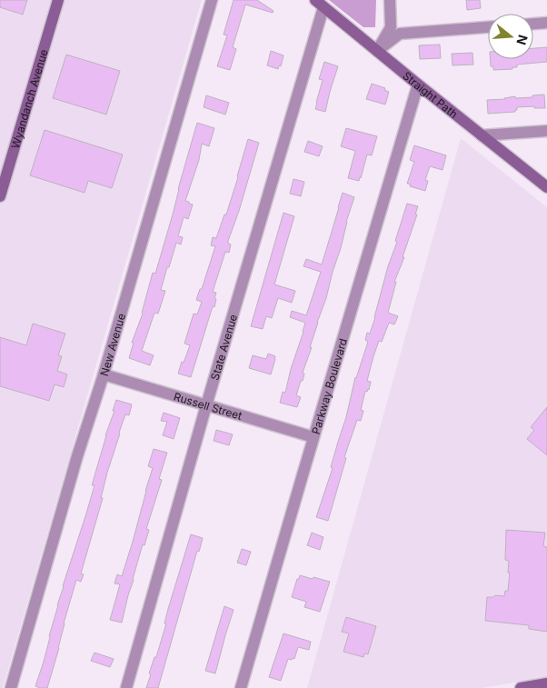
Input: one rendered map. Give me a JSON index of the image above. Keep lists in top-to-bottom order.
{
  "streets": {
    "main road": ["Straight Path", "Wyandanch Avenue"],
    "street": [
      "New Avenue",
      "State Avenue",
      "Parkway Boulevard",
      "Russell Street"
    ]
  },
  "crossings": [
    ["Straight Path", "State Avenue"],
    ["Straight Path", "Parkway Boulevard"],
    ["New Avenue", "Russell Street"],
    ["State Avenue", "Russell Street"],
    ["Parkway Boulevard", "Russell Street"]
  ],
  "north": "right"
}
